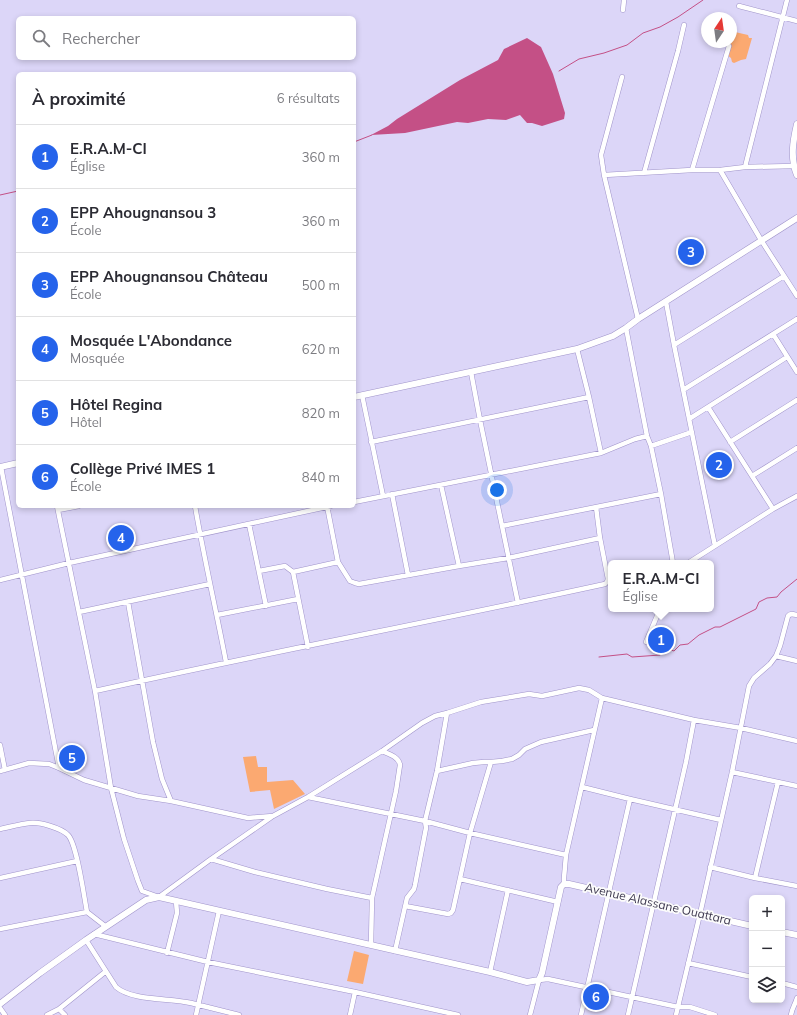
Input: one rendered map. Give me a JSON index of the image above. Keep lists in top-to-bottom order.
{
  "streets": {
    "street": ["Avenue Alassane Ouattara"]
  },
  "north": "top",
  "page": {
    "search": "Rechercher",
    "heading": ["À proximité", "6 résultats"],
    "list": [
      {
        "mark": "1",
        "name": "E.R.A.M-CI",
        "note": "Église",
        "value": "360 m"
      },
      {
        "mark": "2",
        "name": "EPP Ahougnansou 3",
        "note": "École",
        "value": "360 m"
      },
      {
        "mark": "3",
        "name": "EPP Ahougnansou Château",
        "note": "École",
        "value": "500 m"
      },
      {
        "mark": "4",
        "name": "Mosquée L'Abondance",
        "note": "Mosquée",
        "value": "620 m"
      },
      {
        "mark": "5",
        "name": "Hôtel Regina",
        "note": "Hôtel",
        "value": "820 m"
      },
      {
        "mark": "6",
        "name": "Collège Privé IMES 1",
        "note": "École",
        "value": "840 m"
      }
    ],
    "pins": [
      "3",
      "2",
      "4",
      "1",
      "5",
      "6"
    ],
    "popup": ["E.R.A.M-CI", "Église"],
    "map_buttons": ["+", "−"]
  }
}
